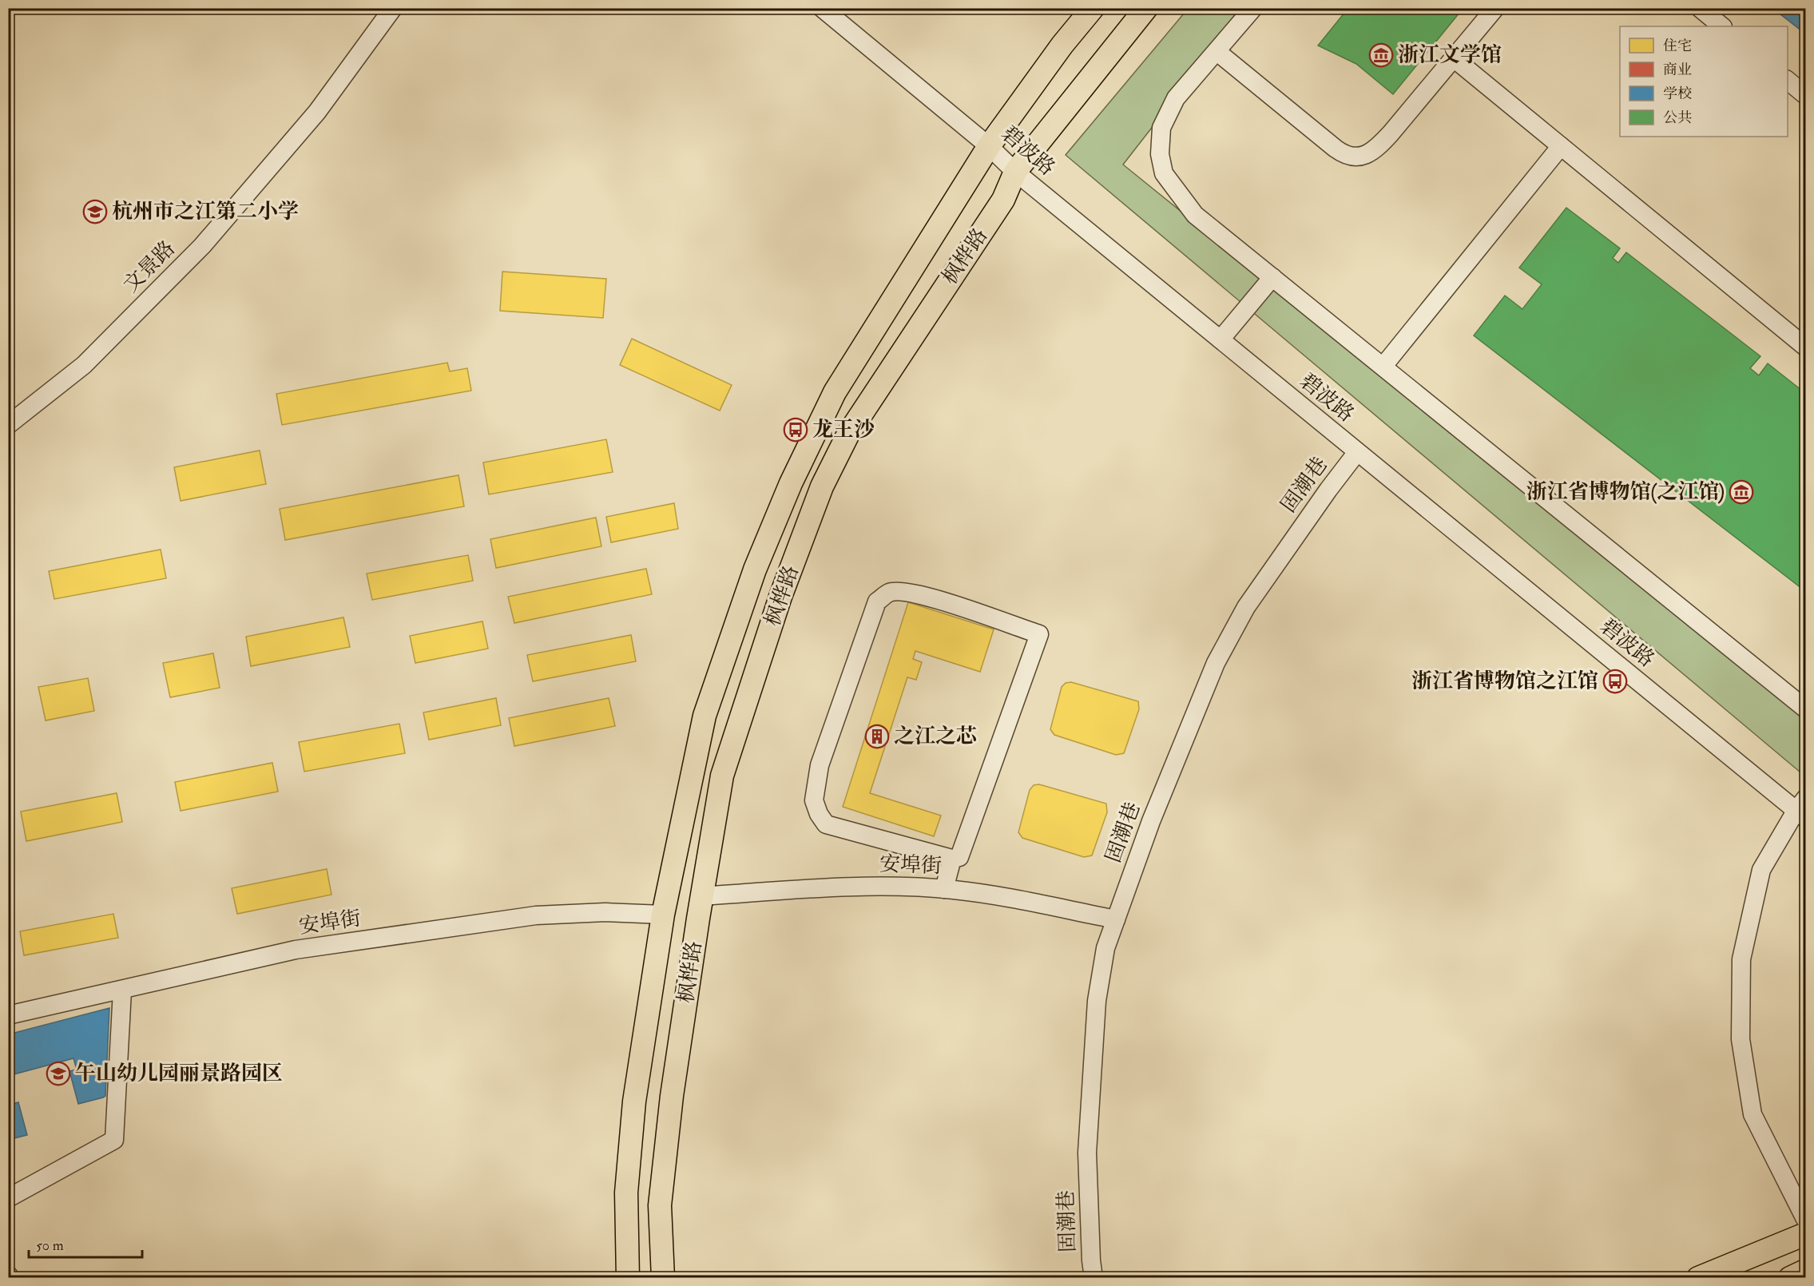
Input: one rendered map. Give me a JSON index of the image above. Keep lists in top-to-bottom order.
{
  "streets": {
    "main road": ["枫桦路"],
    "street": [
      "碧波路",
      "文景路",
      "固潮巷",
      "安埠街"
    ]
  },
  "crossings": [
    ["碧波路", "枫桦路"],
    ["碧波路", "固潮巷"],
    ["枫桦路", "安埠街"],
    ["固潮巷", "安埠街"]
  ],
  "places": {
    "museum": ["浙江文学馆", "浙江省博物馆(之江馆)"],
    "school or university": ["杭州市之江第二小学", "午山幼儿园丽景路园区"],
    "bus stop": ["龙王沙", "浙江省博物馆之江馆"],
    "building": ["之江之芯"]
  },
  "legend": [
    "住宅",
    "商业",
    "学校",
    "公共"
  ],
  "scale_bar": "50 m"
}
